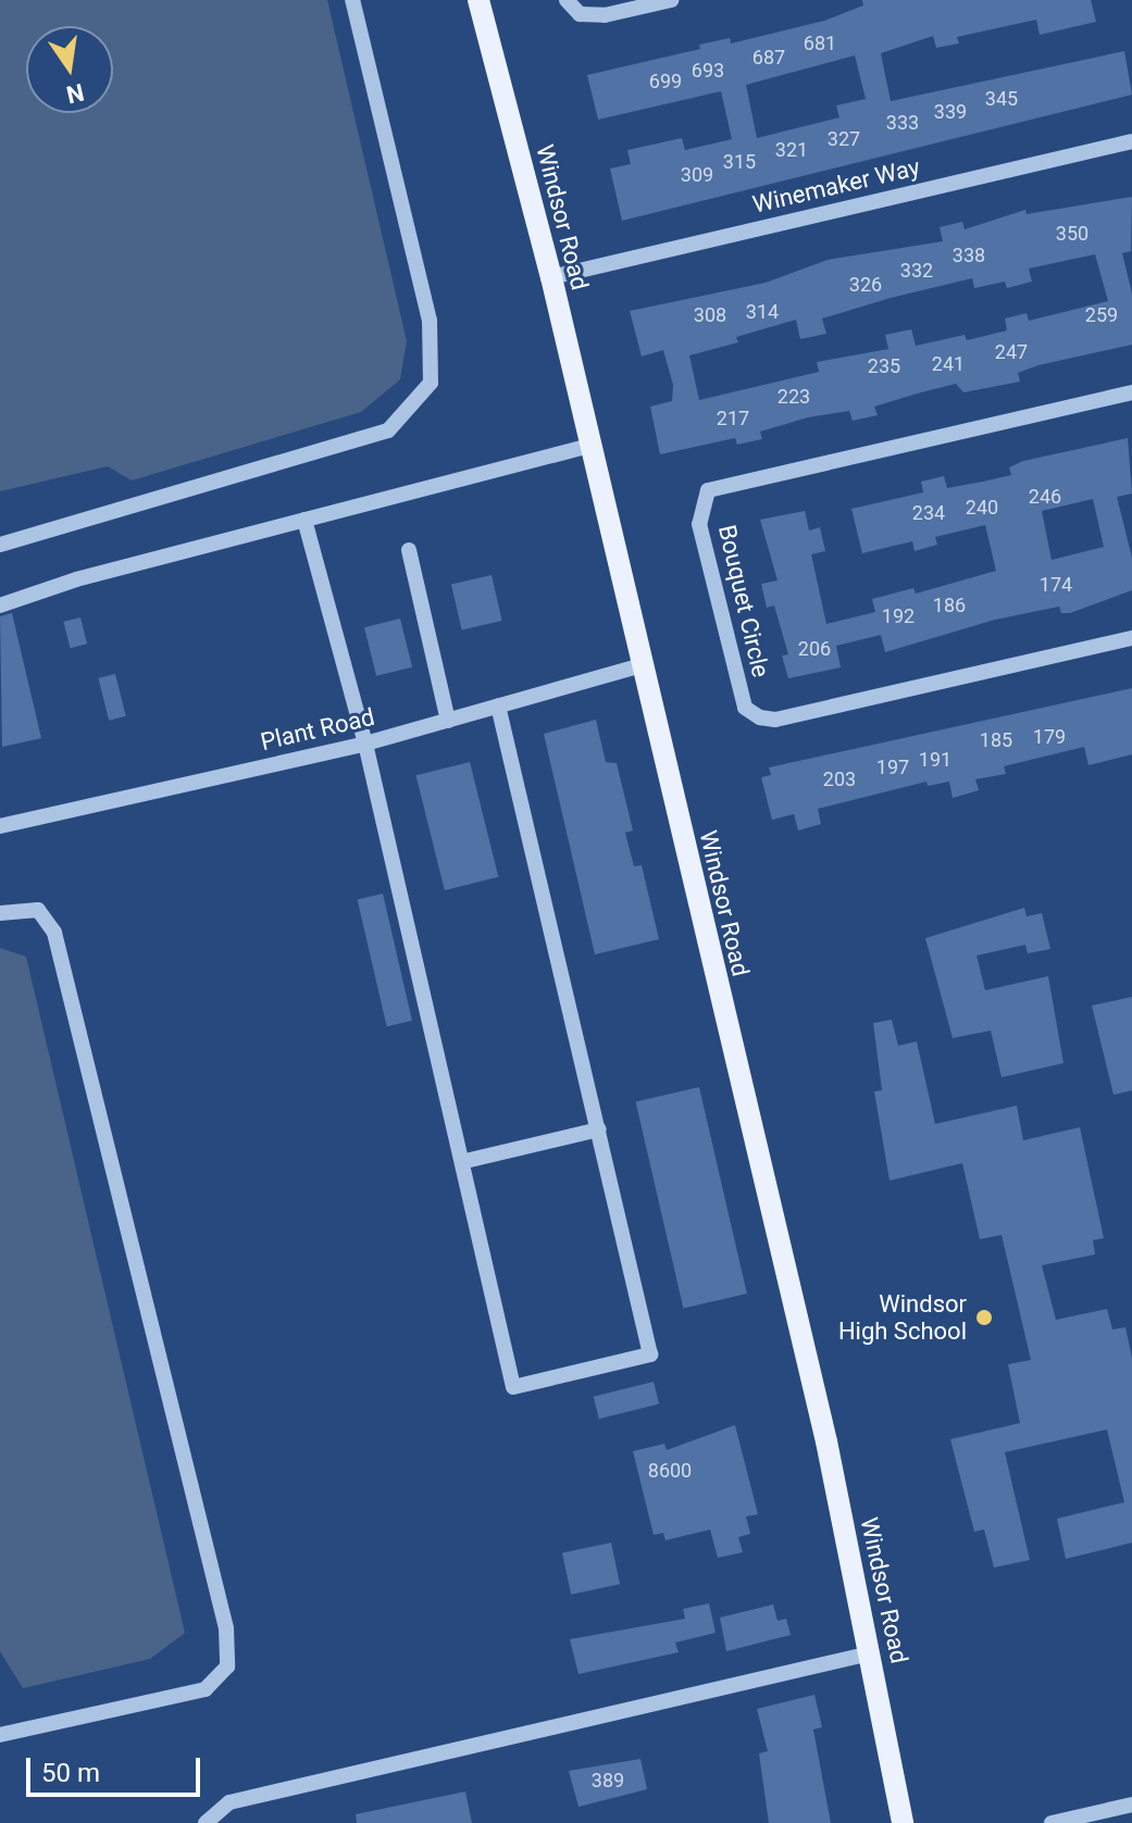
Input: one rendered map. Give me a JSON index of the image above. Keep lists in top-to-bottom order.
{
  "streets": {
    "main road": ["Windsor Road"],
    "street": ["Winemaker Way", "Bouquet Circle", "Plant Road"]
  },
  "crossings": [
    ["Winemaker Way", "Windsor Road"],
    ["Windsor Road", "Plant Road"]
  ],
  "places": ["Windsor High School"],
  "house_numbers": [
    "681",
    "687",
    "693",
    "699",
    "345",
    "339",
    "333",
    "327",
    "321",
    "315",
    "309",
    "350",
    "338",
    "332",
    "326",
    "314",
    "308",
    "259",
    "247",
    "241",
    "235",
    "223",
    "217",
    "246",
    "240",
    "234",
    "174",
    "186",
    "192",
    "206",
    "179",
    "185",
    "191",
    "197",
    "203",
    "8600",
    "389"
  ],
  "scale_bar": "50 m",
  "north": "bottom"
}
